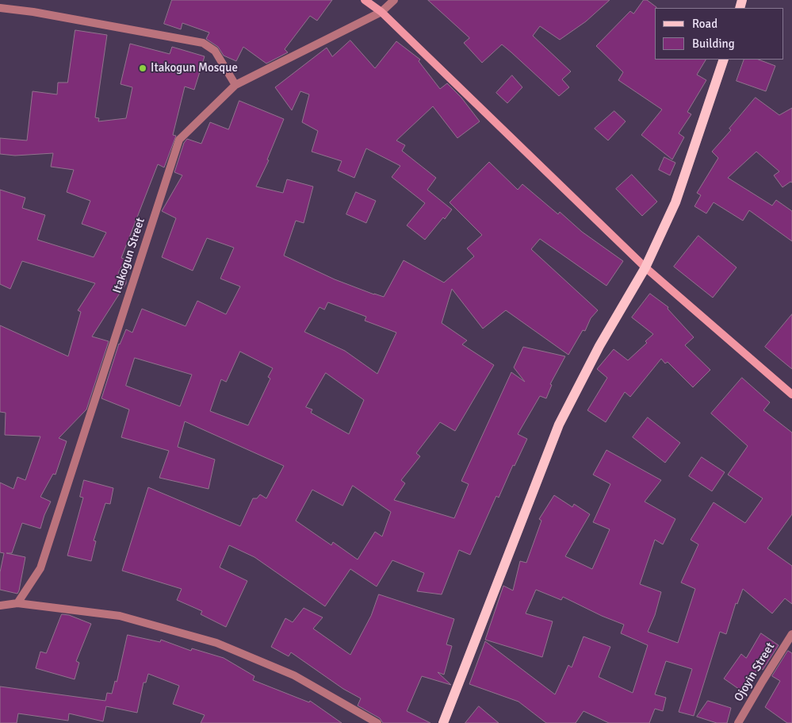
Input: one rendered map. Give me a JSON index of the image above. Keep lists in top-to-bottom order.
{
  "streets": {
    "street": ["Itakogun Street", "Ojoyin Street"]
  },
  "places": ["Itakogun Mosque"],
  "legend": ["Road", "Building"]
}
